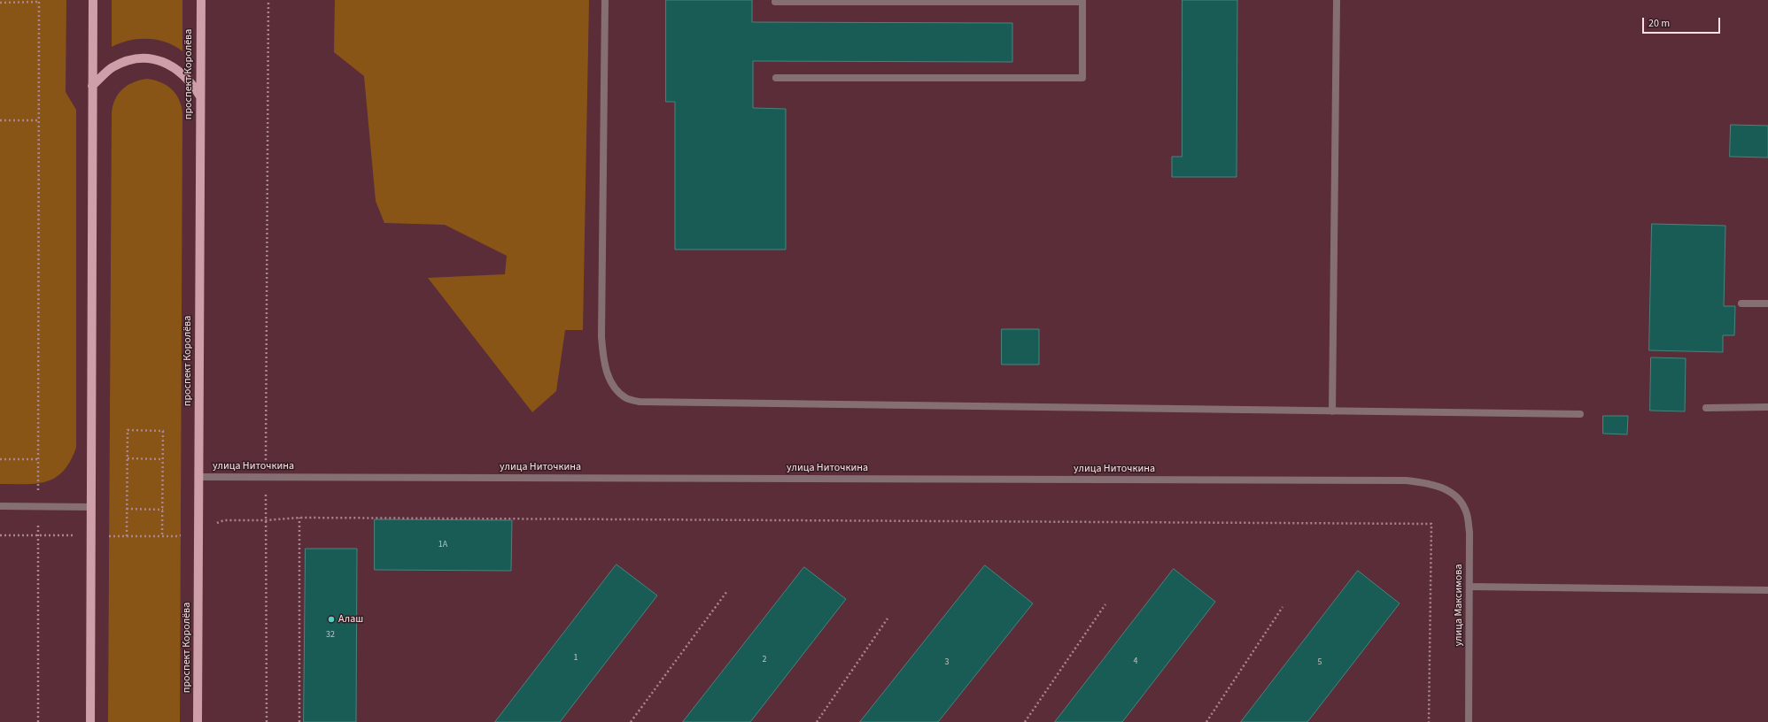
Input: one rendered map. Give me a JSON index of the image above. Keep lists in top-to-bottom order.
{
  "streets": {
    "main road": ["проспект Королёва"],
    "street": ["улица Ниточкина", "улица Максимова"]
  },
  "crossings": [
    ["проспект Королёва", "улица Ниточкина"],
    ["улица Ниточкина", "улица Максимова"]
  ],
  "places": ["Алаш"],
  "house_numbers": [
    "1А",
    "32",
    "1",
    "2",
    "4",
    "3",
    "5"
  ],
  "scale_bar": "20 m"
}
